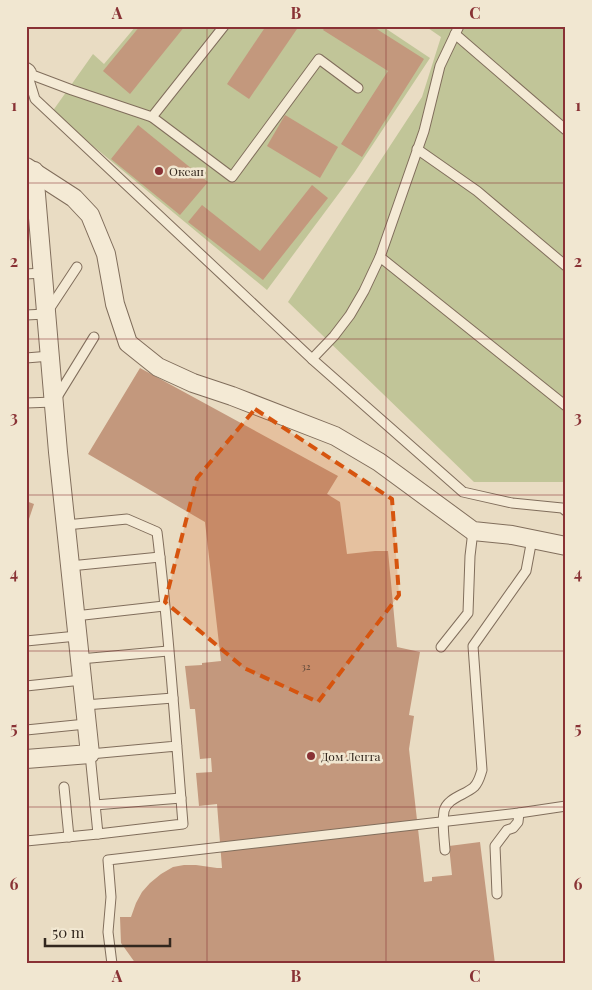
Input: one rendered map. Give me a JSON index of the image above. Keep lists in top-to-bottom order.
{
  "places": ["Океан", "Дом Лента"],
  "house_numbers": ["32"],
  "scale_bar": "50 m",
  "grid": {
    "columns": ["A", "B", "C"],
    "rows": [
      "1",
      "2",
      "3",
      "4",
      "5",
      "6"
    ]
  }
}
